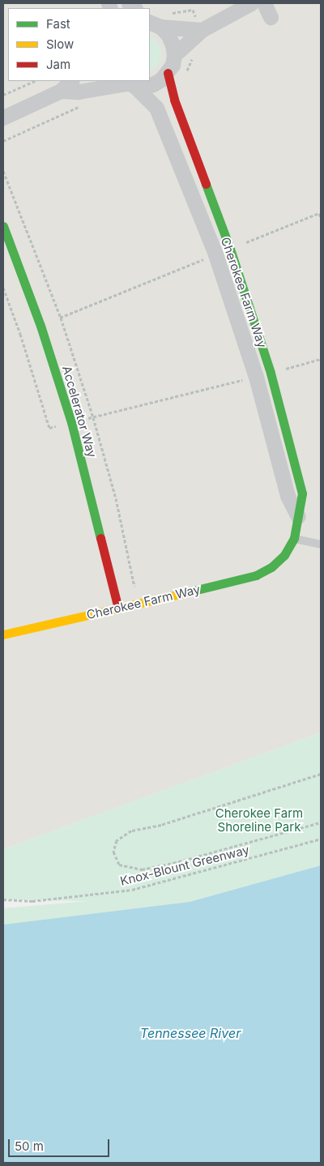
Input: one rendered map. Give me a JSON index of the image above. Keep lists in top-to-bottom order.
{
  "streets": {
    "street": ["Cherokee Farm Way", "Accelerator Way"],
    "path": ["Knox-Blount Greenway"]
  },
  "crossings": [
    ["Cherokee Farm Way", "Accelerator Way"]
  ],
  "water": ["Tennessee River"],
  "parks": ["Cherokee Farm Shoreline Park"],
  "legend": ["Fast", "Slow", "Jam"],
  "scale_bar": "50 m"
}
